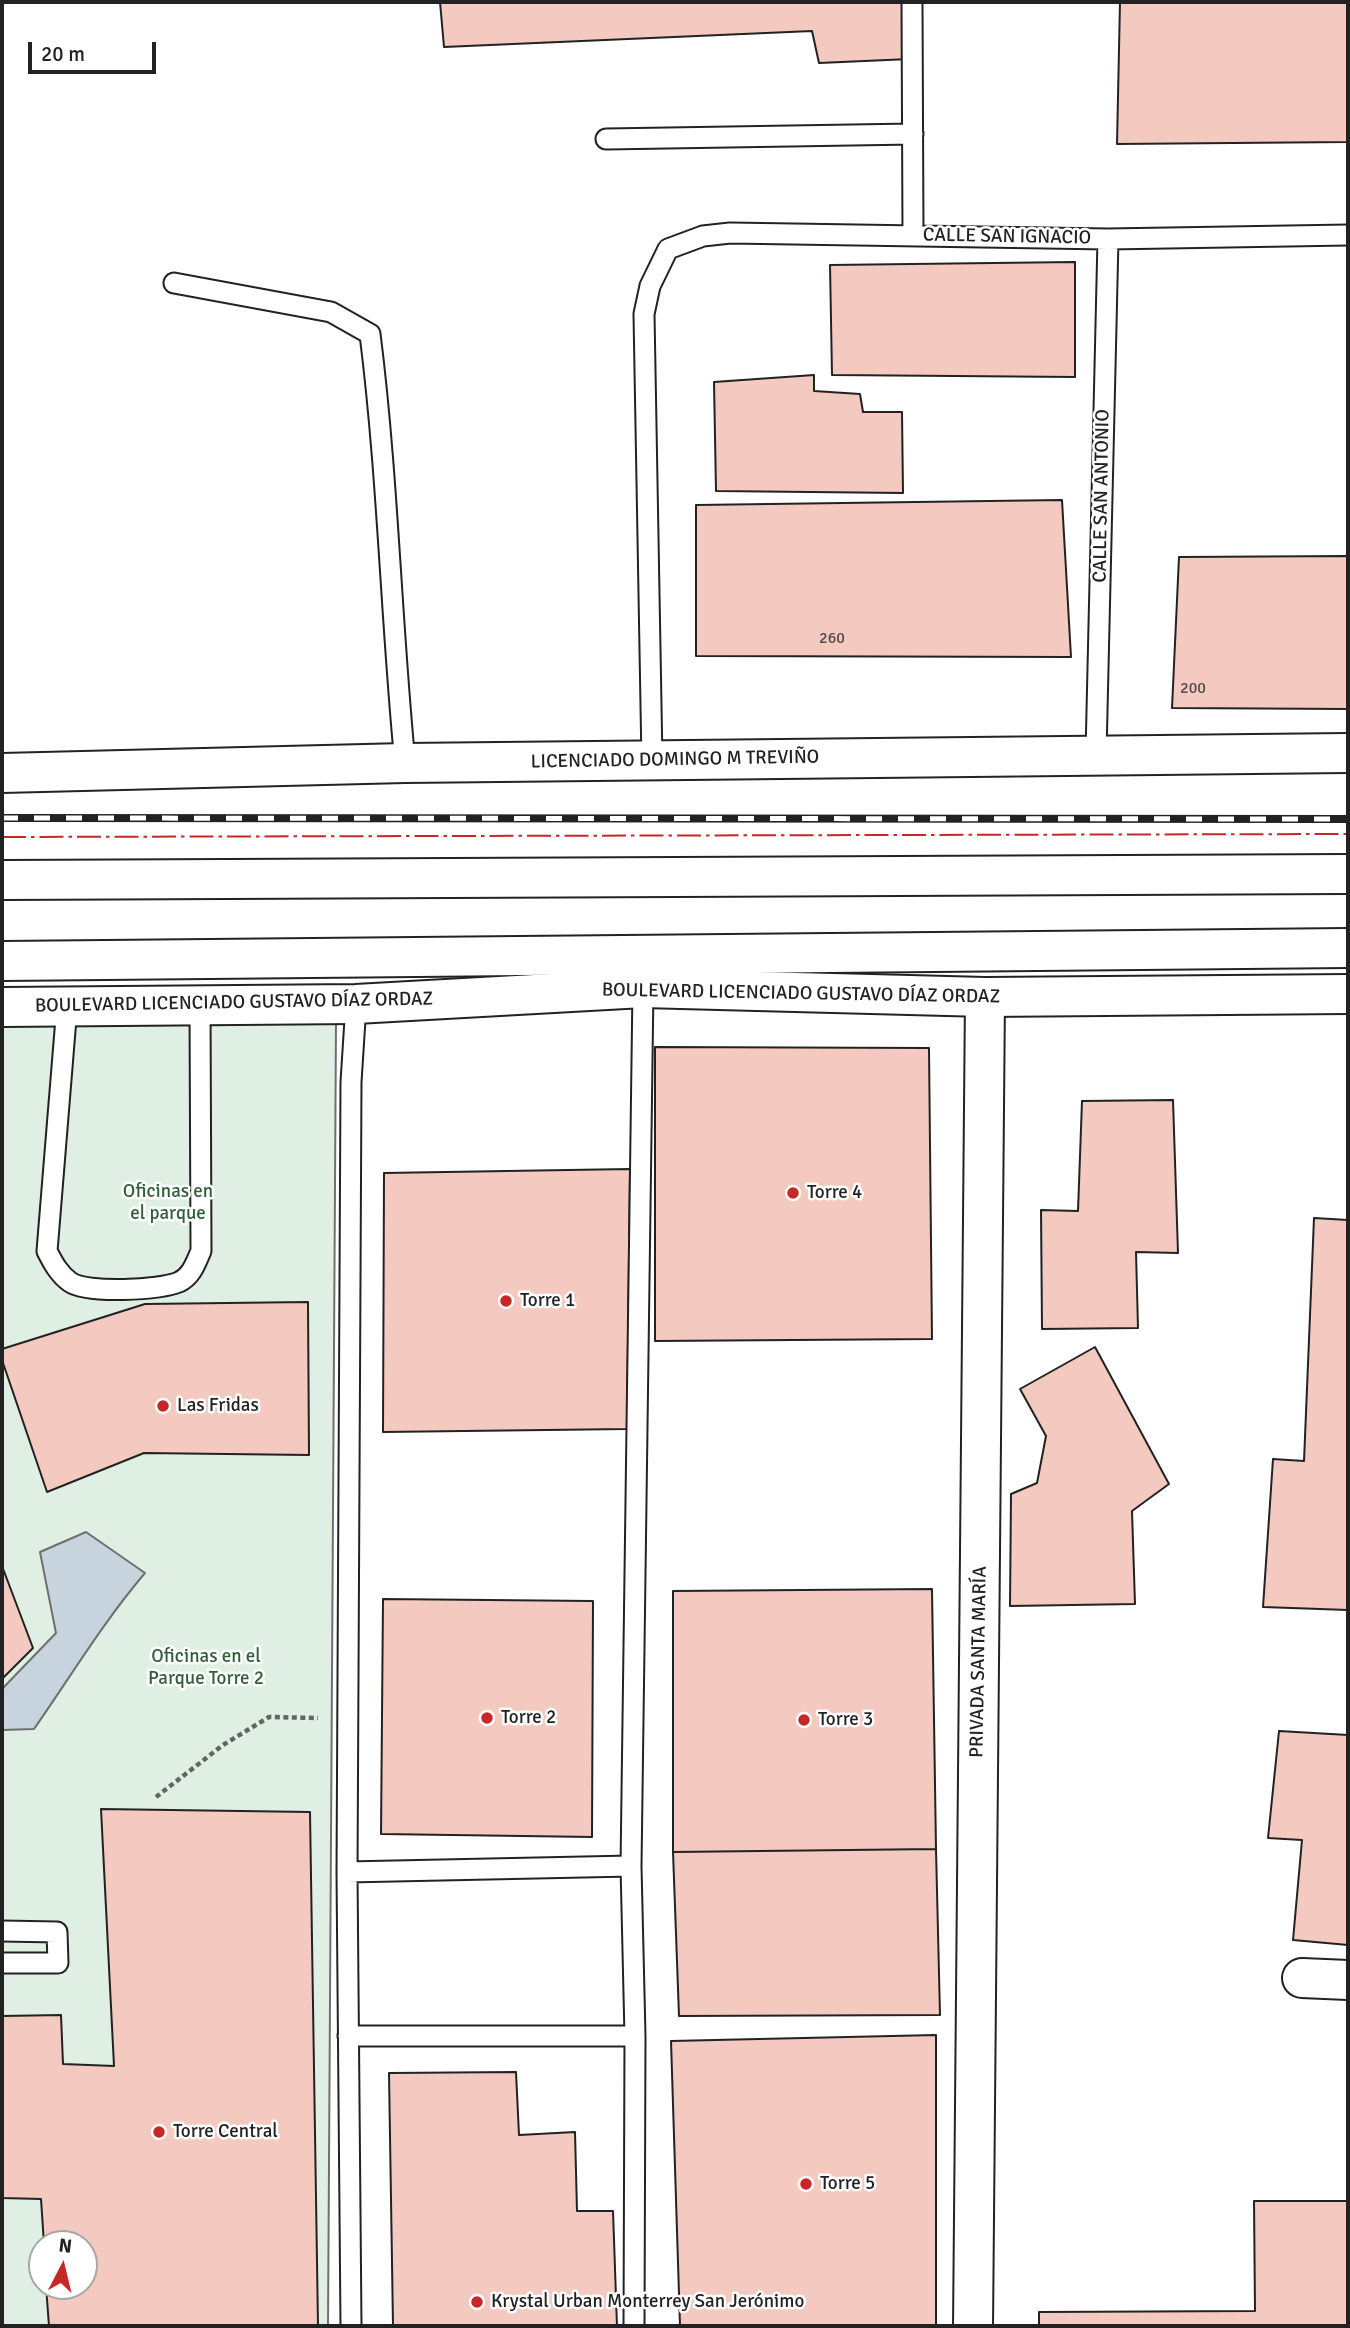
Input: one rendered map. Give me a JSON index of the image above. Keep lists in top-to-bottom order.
{
  "streets": {
    "main road": ["LICENCIADO DOMINGO M TREVIÑO", "BOULEVARD LICENCIADO GUSTAVO DÍAZ ORDAZ", "PRIVADA SANTA MARÍA"],
    "lane": ["CALLE SAN IGNACIO", "CALLE SAN ANTONIO"]
  },
  "crossings": [
    ["CALLE SAN IGNACIO", "CALLE SAN ANTONIO"],
    ["CALLE SAN IGNACIO", "LICENCIADO DOMINGO M TREVIÑO"],
    ["CALLE SAN ANTONIO", "LICENCIADO DOMINGO M TREVIÑO"],
    ["BOULEVARD LICENCIADO GUSTAVO DÍAZ ORDAZ", "PRIVADA SANTA MARÍA"]
  ],
  "parks": ["Oficinas en el parque", "Oficinas en el Parque Torre 2"],
  "places": [
    "Torre 4",
    "Torre 1",
    "Las Fridas",
    "Torre 2",
    "Torre 3",
    "Torre Central",
    "Torre 5",
    "Krystal Urban Monterrey San Jerónimo"
  ],
  "house_numbers": ["260", "200"],
  "scale_bar": "20 m",
  "north": "top"
}
